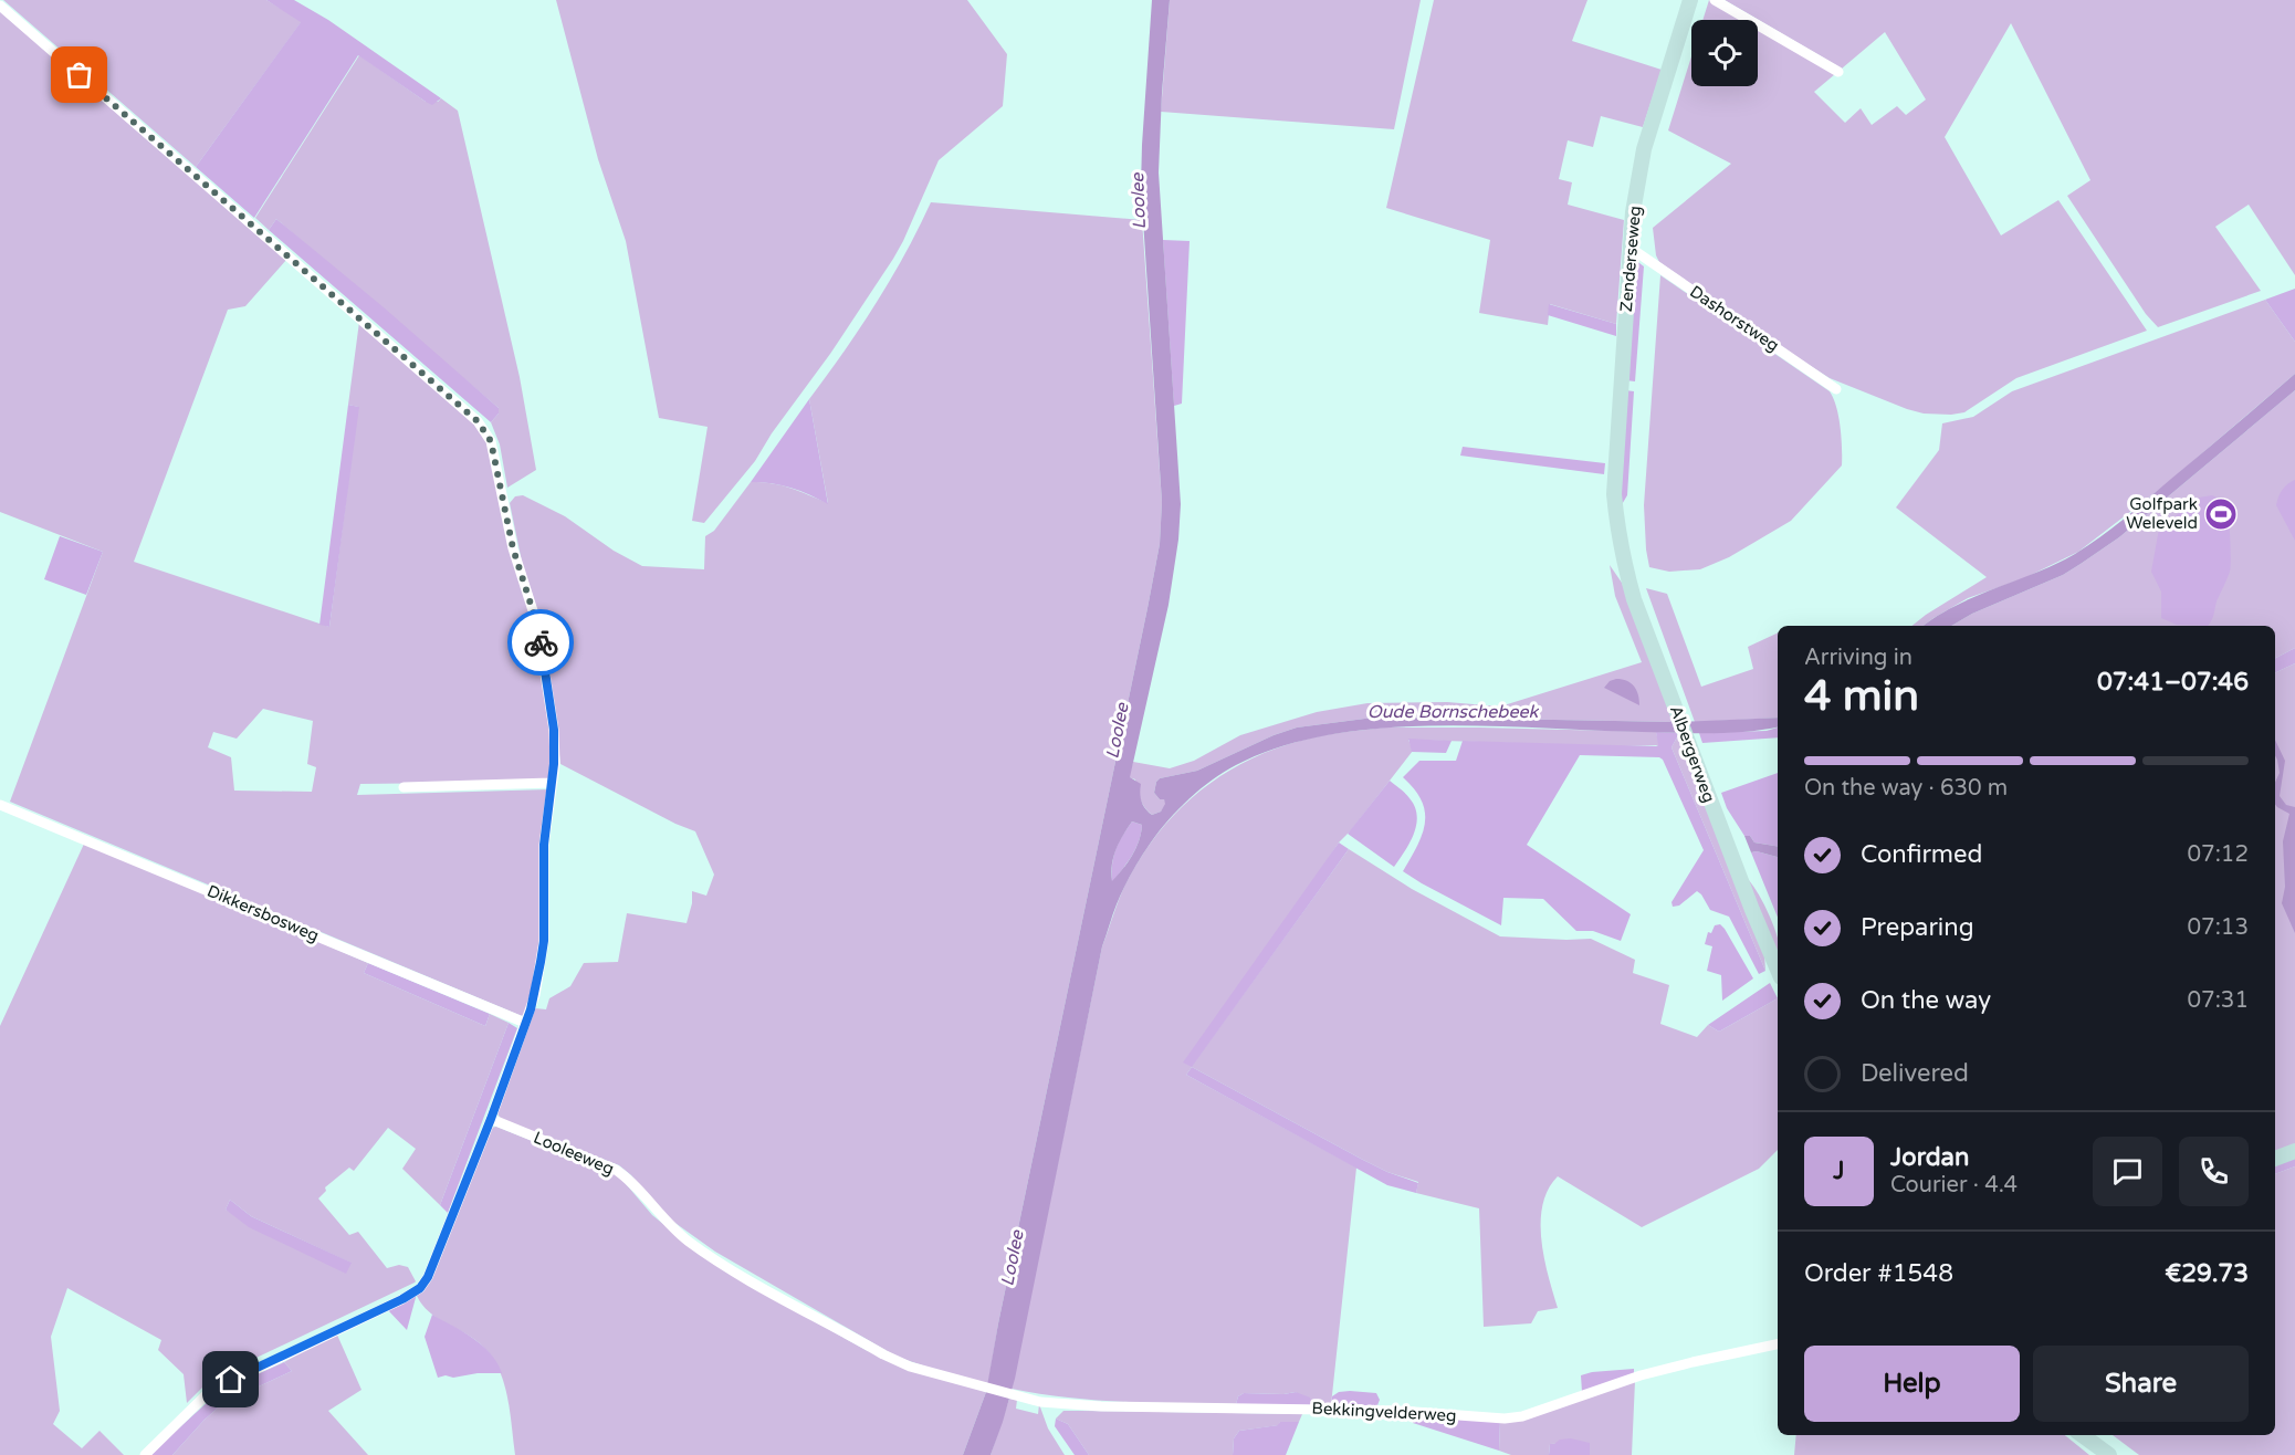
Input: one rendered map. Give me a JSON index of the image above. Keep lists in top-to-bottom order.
{
  "streets": {
    "main road": ["Zenderseweg", "Albergerweg"],
    "street": [
      "Dashorstweg",
      "Dikkersbosweg",
      "Looleeweg",
      "Bekkingvelderweg"
    ]
  },
  "crossings": [
    ["Zenderseweg", "Dashorstweg"],
    ["Zenderseweg", "Albergerweg"],
    ["Looleeweg", "Bekkingvelderweg"]
  ],
  "water": ["Loolee", "Oude Bornschebeek"],
  "places": {
    "sports": ["Golfpark Weleveld"]
  },
  "page": {
    "heading": ["4 min", "Arriving in", "07:41–07:46"],
    "panel": [
      "Jordan",
      "Courier · 4.4",
      "Order #1548",
      "€29.73"
    ],
    "bar": "On the way · 630 m",
    "list": [
      ["Confirmed", "07:12"],
      ["Preparing", "07:13"],
      ["On the way", "07:31"],
      "Delivered"
    ],
    "round": "J",
    "buttons": ["Help", "Share"]
  }
}
